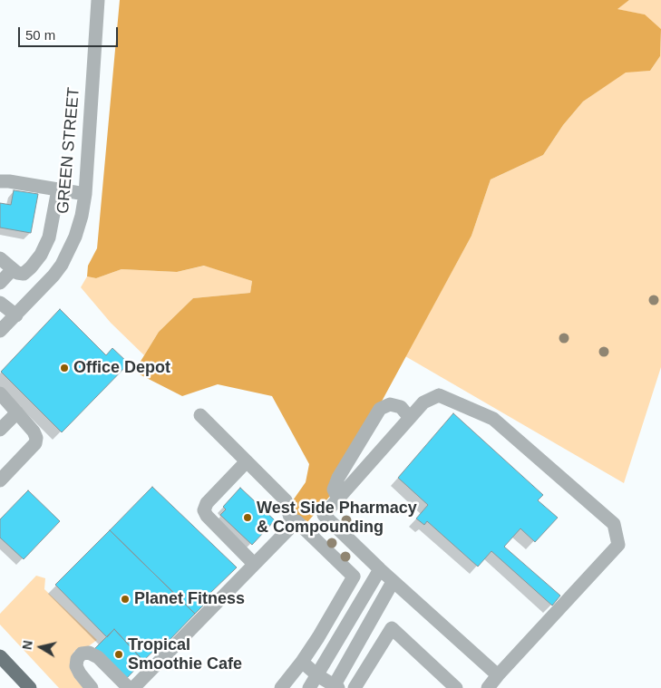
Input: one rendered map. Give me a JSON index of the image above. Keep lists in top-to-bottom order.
{
  "streets": {
    "street": ["GREEN STREET"]
  },
  "places": [
    "Office Depot",
    "West Side Pharmacy & Compounding",
    "Planet Fitness",
    "Tropical Smoothie Cafe"
  ],
  "scale_bar": "50 m",
  "north": "left"
}
